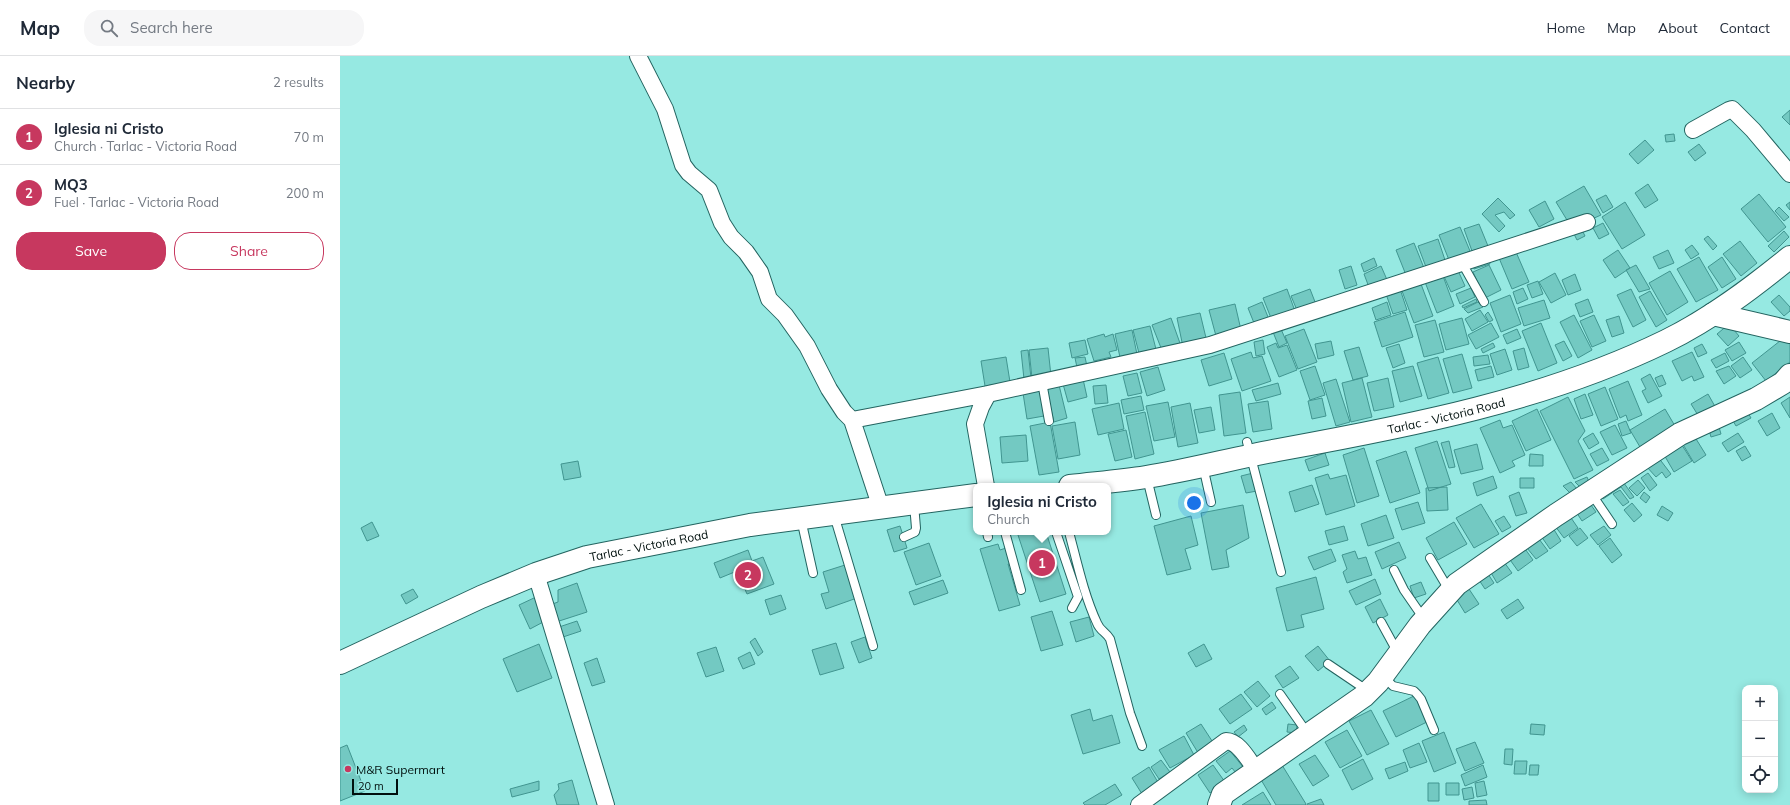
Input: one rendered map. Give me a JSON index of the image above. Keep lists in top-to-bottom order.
{
  "streets": {
    "main road": ["Tarlac - Victoria Road"]
  },
  "places": ["M&R Supermart"],
  "scale_bar": "20 m",
  "page": {
    "header": "Map",
    "search": "Search here",
    "nav": [
      "Home",
      "Map",
      "About",
      "Contact"
    ],
    "heading": ["Nearby", "2 results"],
    "list": [
      {
        "mark": "1",
        "name": "Iglesia ni Cristo",
        "note": "Church · Tarlac - Victoria Road",
        "value": "70 m"
      },
      {
        "mark": "2",
        "name": "MQ3",
        "note": "Fuel · Tarlac - Victoria Road",
        "value": "200 m"
      }
    ],
    "buttons": ["Save", "Share"],
    "popup": ["Iglesia ni Cristo", "Church"],
    "pins": ["1", "2"],
    "map_buttons": ["+", "−"],
    "scale": "20 m"
  }
}
